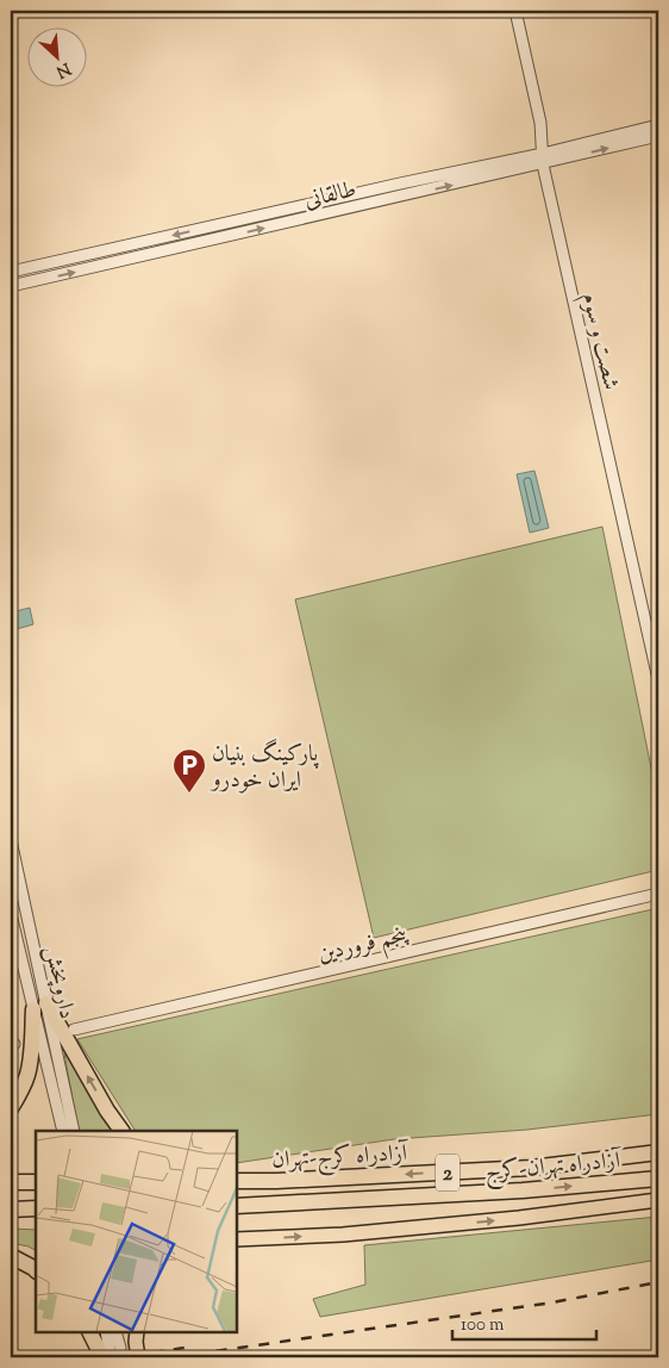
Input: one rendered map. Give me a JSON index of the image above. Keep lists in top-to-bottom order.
{
  "streets": {
    "highway": ["آزادراه کرج-تهران", "آزادراه تهران-کرج", "2"],
    "street": [
      "طالقانی",
      "شصت و سوم",
      "پنجم فروردین",
      "داروپخش"
    ]
  },
  "crossings": [
    ["طالقانی", "شصت و سوم"]
  ],
  "one_way": ["آزادراه کرج-تهران", "آزادراه تهران-کرج"],
  "places": {
    "parking": ["پارکینگ بنیان ایران خودرو"]
  },
  "scale_bar": "100 m",
  "north": "bottom right"
}
